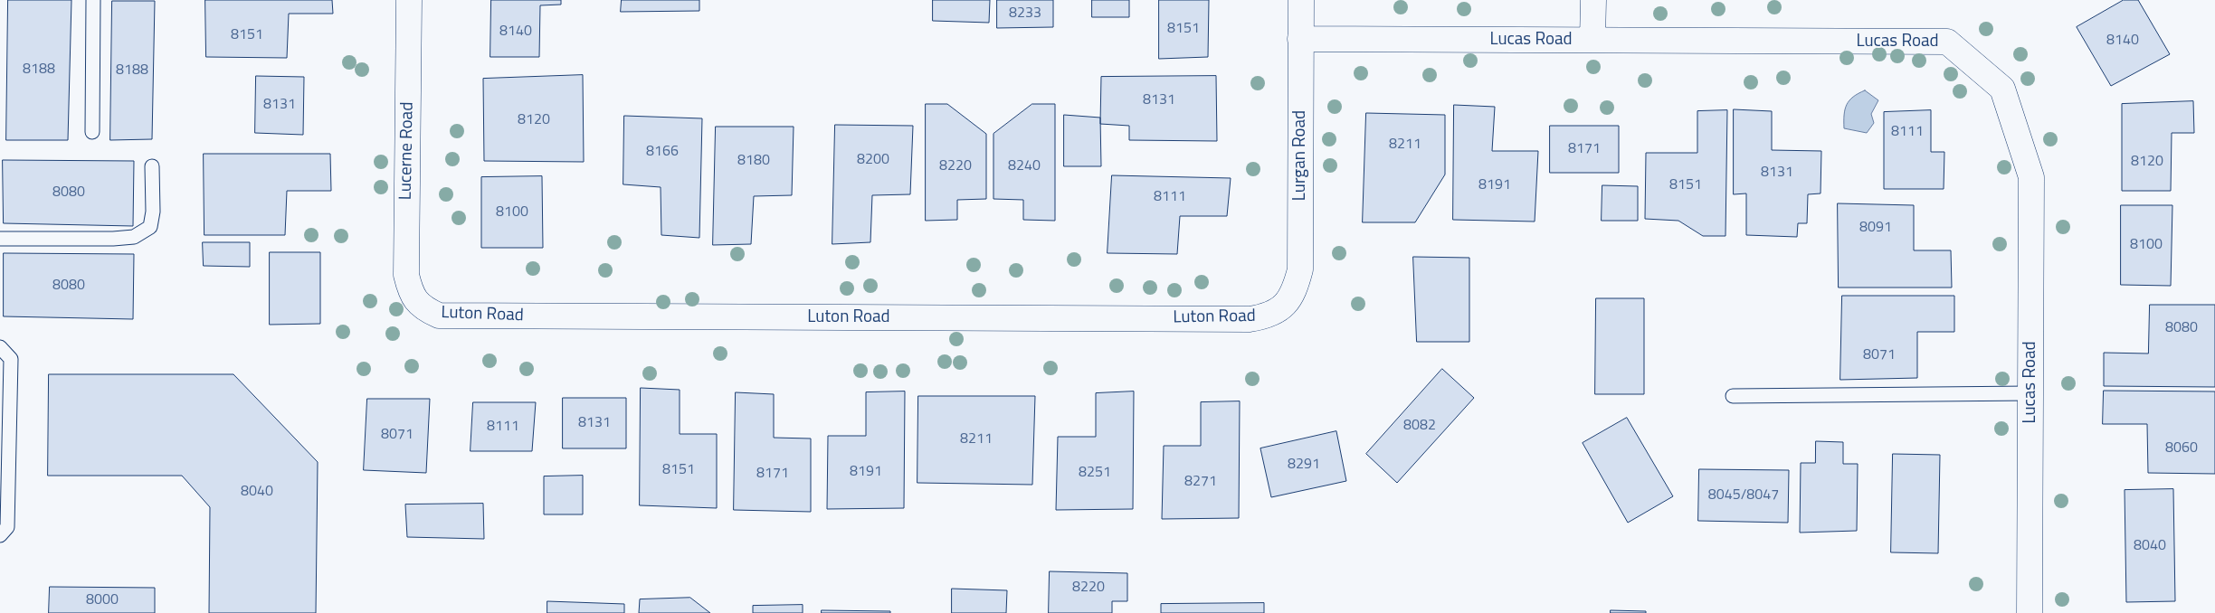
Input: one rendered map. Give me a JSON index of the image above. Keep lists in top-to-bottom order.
{
  "streets": {
    "street": [
      "Lucas Road",
      "Lucerne Road",
      "Lurgan Road",
      "Luton Road"
    ]
  },
  "crossings": [
    ["Lucas Road", "Lurgan Road"],
    ["Lucerne Road", "Luton Road"],
    ["Lurgan Road", "Luton Road"]
  ],
  "house_numbers": [
    "8233",
    "8151",
    "8140",
    "8151",
    "8140",
    "8188",
    "8188",
    "8131",
    "8131",
    "8120",
    "8111",
    "8211",
    "8171",
    "8166",
    "8200",
    "8180",
    "8120",
    "8220",
    "8240",
    "8131",
    "8191",
    "8151",
    "8080",
    "8111",
    "8100",
    "8091",
    "8100",
    "8080",
    "8080",
    "8071",
    "8131",
    "8082",
    "8111",
    "8071",
    "8211",
    "8060",
    "8291",
    "8151",
    "8191",
    "8251",
    "8171",
    "8271",
    "8040",
    "8045/8047",
    "8040",
    "8220",
    "8000"
  ]
}
